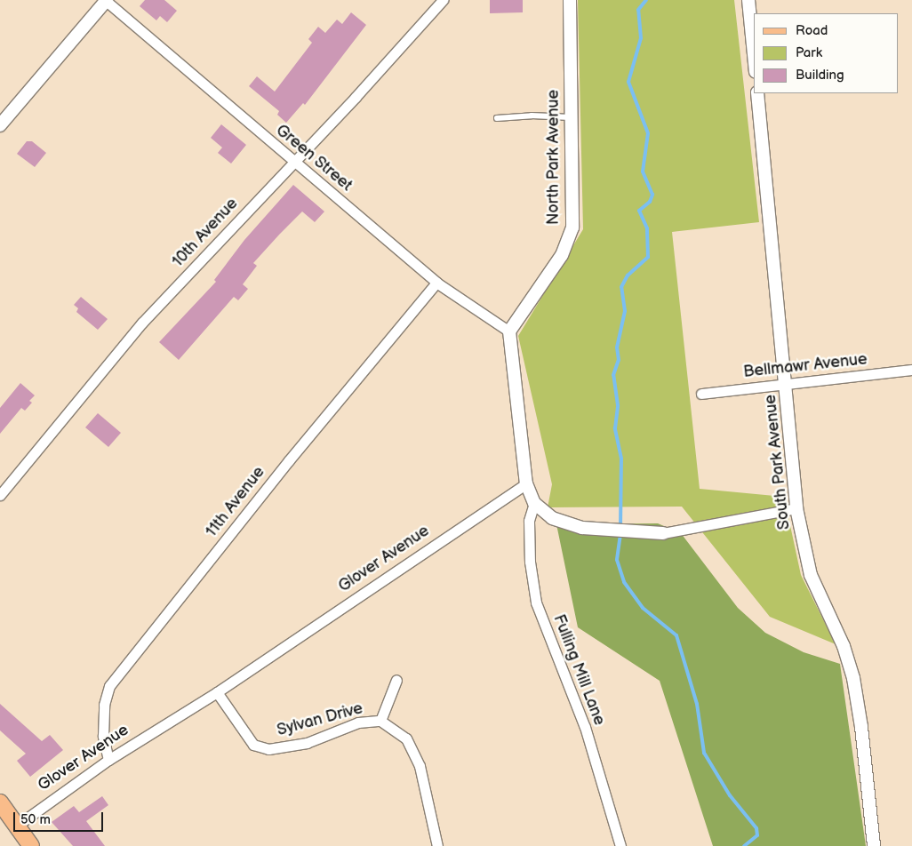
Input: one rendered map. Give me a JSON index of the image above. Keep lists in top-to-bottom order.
{
  "streets": {
    "street": [
      "North Park Avenue",
      "Green Street",
      "10th Avenue",
      "Bellmawr Avenue",
      "South Park Avenue",
      "11th Avenue",
      "Glover Avenue",
      "Fulling Mill Lane",
      "Sylvan Drive"
    ]
  },
  "crossings": [
    ["North Park Avenue", "Green Street"],
    ["Green Street", "10th Avenue"],
    ["Green Street", "11th Avenue"],
    ["Bellmawr Avenue", "South Park Avenue"],
    ["11th Avenue", "Glover Avenue"],
    ["Glover Avenue", "Sylvan Drive"]
  ],
  "legend": ["Road", "Park", "Building"],
  "scale_bar": "50 m"
}
